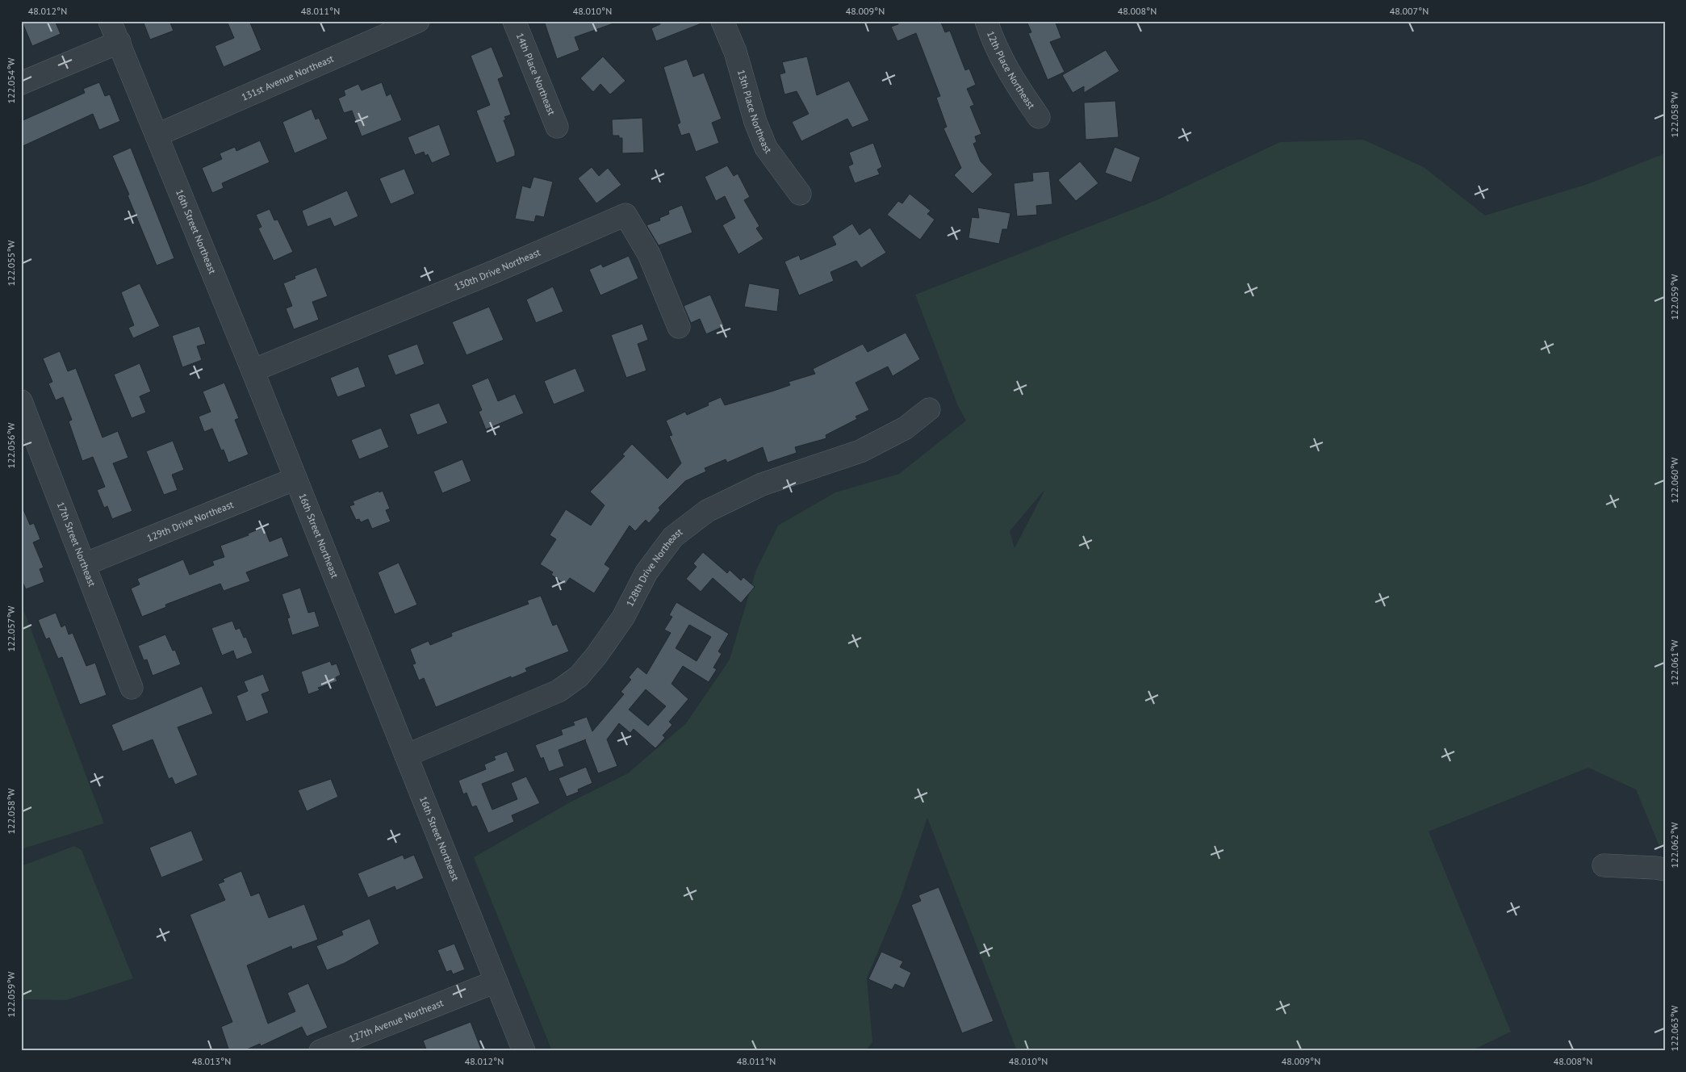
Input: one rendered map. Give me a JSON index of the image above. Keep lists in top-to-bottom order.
{
  "streets": {
    "street": [
      "12th Place Northeast",
      "14th Place Northeast",
      "131st Avenue Northeast",
      "13th Place Northeast",
      "16th Street Northeast",
      "130th Drive Northeast",
      "129th Drive Northeast",
      "17th Street Northeast",
      "128th Drive Northeast",
      "127th Avenue Northeast"
    ]
  },
  "crossings": [
    ["131st Avenue Northeast", "16th Street Northeast"],
    ["16th Street Northeast", "130th Drive Northeast"],
    ["16th Street Northeast", "129th Drive Northeast"],
    ["16th Street Northeast", "128th Drive Northeast"],
    ["16th Street Northeast", "127th Avenue Northeast"],
    ["129th Drive Northeast", "17th Street Northeast"]
  ],
  "coordinates": [
    "48.012°N",
    "48.011°N",
    "48.010°N",
    "48.009°N",
    "48.008°N",
    "48.007°N",
    "122.054°W",
    "122.058°W",
    "122.055°W",
    "122.059°W",
    "122.056°W",
    "122.060°W",
    "122.057°W",
    "122.061°W",
    "122.062°W",
    "122.063°W",
    "48.013°N"
  ]
}
